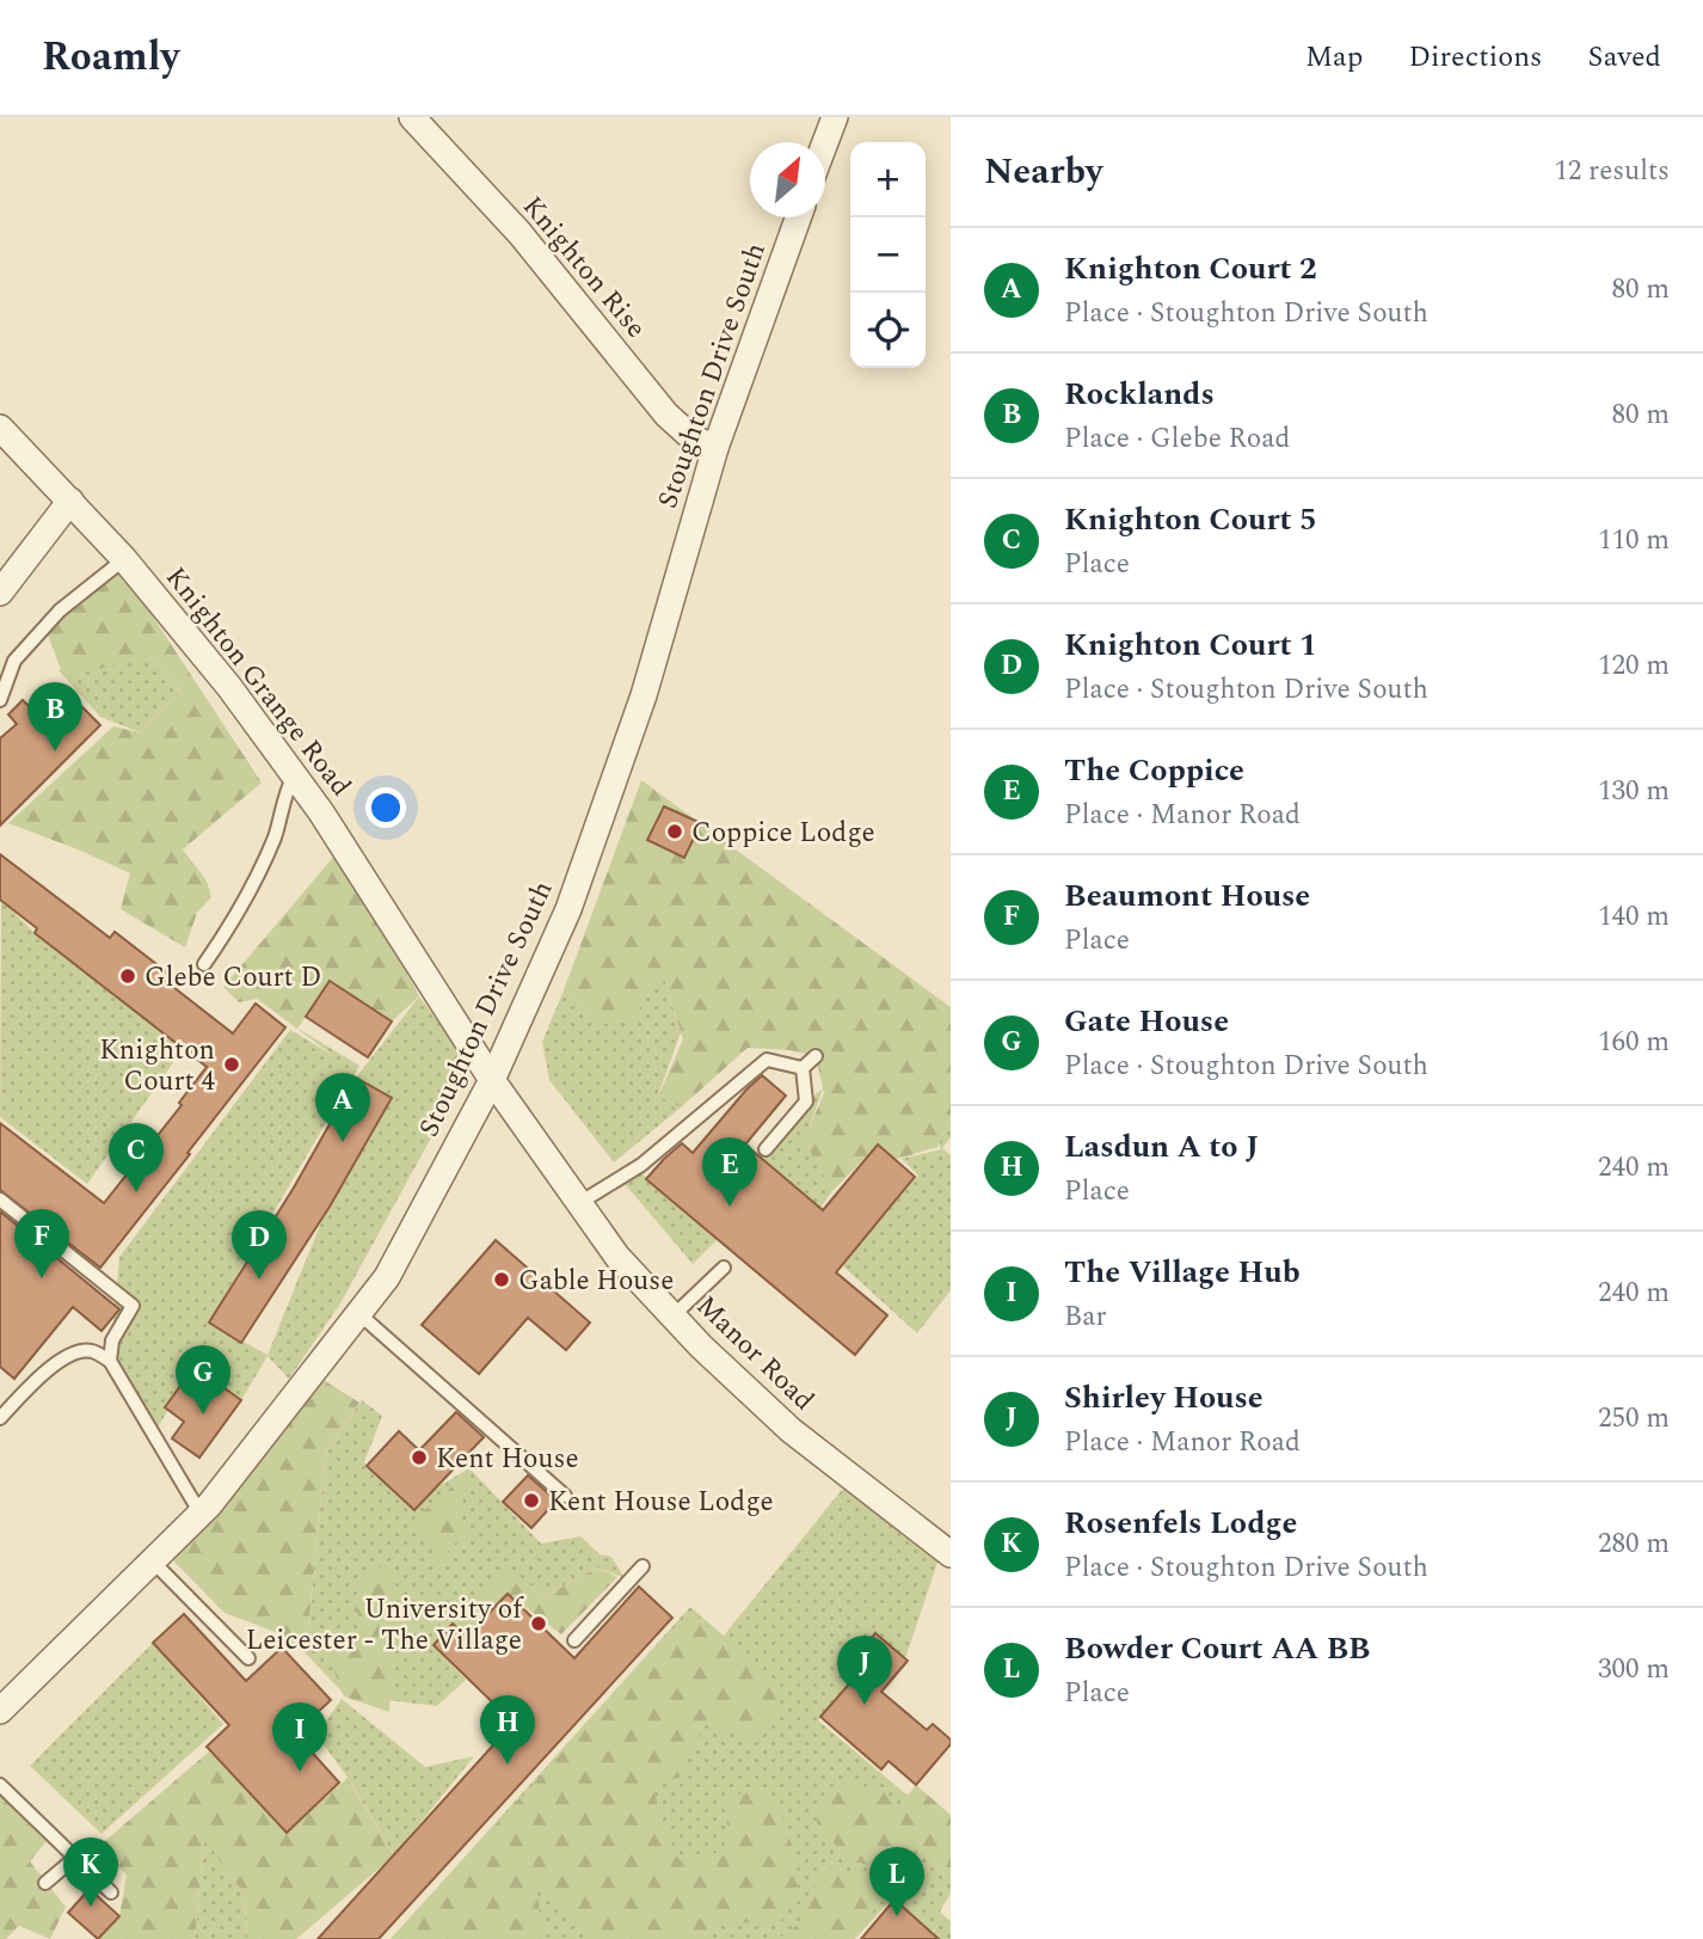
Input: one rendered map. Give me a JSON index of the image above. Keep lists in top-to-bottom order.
{
  "streets": {
    "street": [
      "Knighton Rise",
      "Stoughton Drive South",
      "Knighton Grange Road",
      "Manor Road"
    ]
  },
  "crossings": [
    ["Knighton Rise", "Stoughton Drive South"],
    ["Stoughton Drive South", "Knighton Grange Road"],
    ["Stoughton Drive South", "Manor Road"],
    ["Knighton Grange Road", "Manor Road"]
  ],
  "places": [
    "Coppice Lodge",
    "Glebe Court D",
    "Knighton Court 4",
    "Gable House",
    "Kent House",
    "Kent House Lodge",
    "University of Leicester - The Village"
  ],
  "north": "top right",
  "page": {
    "header": "Roamly",
    "nav": ["Map", "Directions", "Saved"],
    "heading": ["Nearby", "12 results"],
    "map_buttons": ["+", "−"],
    "list": [
      {
        "mark": "A",
        "name": "Knighton Court 2",
        "note": "Place · Stoughton Drive South",
        "value": "80 m"
      },
      {
        "mark": "B",
        "name": "Rocklands",
        "note": "Place · Glebe Road",
        "value": "80 m"
      },
      {
        "mark": "C",
        "name": "Knighton Court 5",
        "note": "Place",
        "value": "110 m"
      },
      {
        "mark": "D",
        "name": "Knighton Court 1",
        "note": "Place · Stoughton Drive South",
        "value": "120 m"
      },
      {
        "mark": "E",
        "name": "The Coppice",
        "note": "Place · Manor Road",
        "value": "130 m"
      },
      {
        "mark": "F",
        "name": "Beaumont House",
        "note": "Place",
        "value": "140 m"
      },
      {
        "mark": "G",
        "name": "Gate House",
        "note": "Place · Stoughton Drive South",
        "value": "160 m"
      },
      {
        "mark": "H",
        "name": "Lasdun A to J",
        "note": "Place",
        "value": "240 m"
      },
      {
        "mark": "I",
        "name": "The Village Hub",
        "note": "Bar",
        "value": "240 m"
      },
      {
        "mark": "J",
        "name": "Shirley House",
        "note": "Place · Manor Road",
        "value": "250 m"
      },
      {
        "mark": "K",
        "name": "Rosenfels Lodge",
        "note": "Place · Stoughton Drive South",
        "value": "280 m"
      },
      {
        "mark": "L",
        "name": "Bowder Court AA BB",
        "note": "Place",
        "value": "300 m"
      }
    ],
    "pins": [
      "B",
      "A",
      "C",
      "E",
      "F",
      "D",
      "G",
      "J",
      "H",
      "I",
      "K",
      "L"
    ]
  }
}
